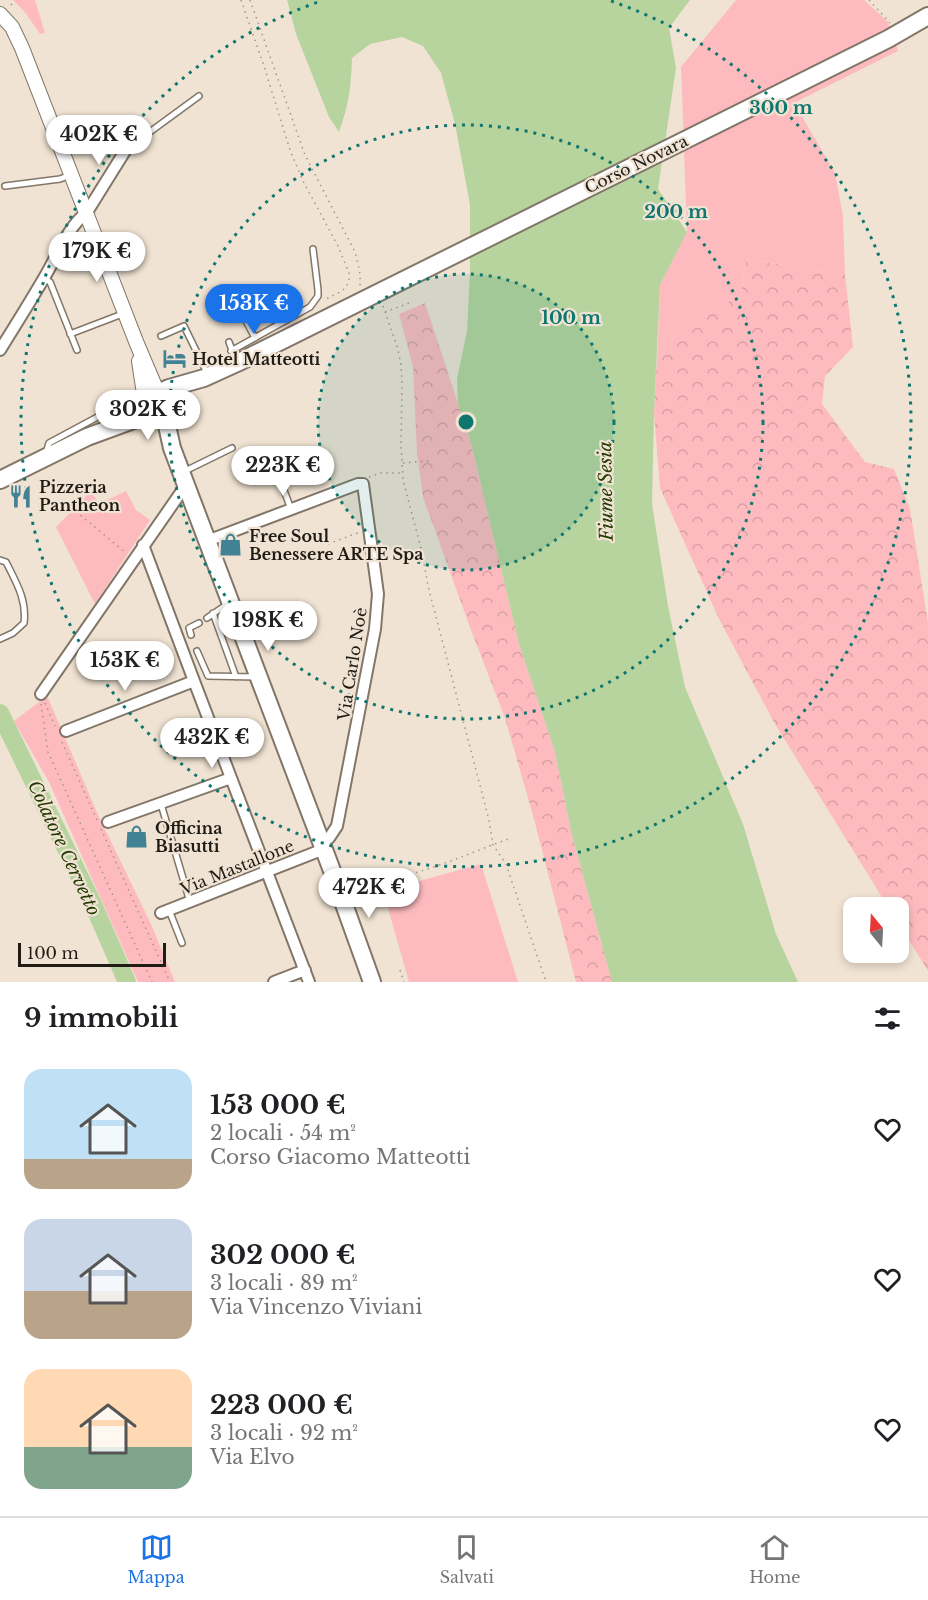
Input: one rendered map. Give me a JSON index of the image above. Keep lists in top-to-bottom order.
{
  "streets": {
    "main road": ["Corso Novara"],
    "street": ["Via Carlo Noè", "Via Mastallone"]
  },
  "crossings": [
    ["Via Carlo Noè", "Via Mastallone"]
  ],
  "water": ["Fiume Sesia", "Colatore Cervetto"],
  "places": {
    "hotel": ["Hotel Matteotti"],
    "restaurant": ["Pizzeria Pantheon"],
    "shop": ["Free Soul Benessere ARTE Spa", "Officina Biasutti"]
  },
  "scale_bar": "100 m",
  "north": "top",
  "page": {
    "price": [
      "402K €",
      "179K €",
      "153K €",
      "302K €",
      "223K €",
      "198K €",
      "153K €",
      "432K €",
      "472K €"
    ],
    "scale": "100 m",
    "heading": "9 immobili",
    "list": [
      {
        "name": "153 000 €",
        "note": "2 locali · 54 m² · Corso Giacomo Matteotti"
      },
      {
        "name": "302 000 €",
        "note": "3 locali · 89 m² · Via Vincenzo Viviani"
      },
      {
        "name": "223 000 €",
        "note": "3 locali · 92 m² · Via Elvo"
      }
    ],
    "tabs": ["Mappa", "Salvati", "Home"]
  },
  "rings": ["300 m", "200 m", "100 m"]
}
